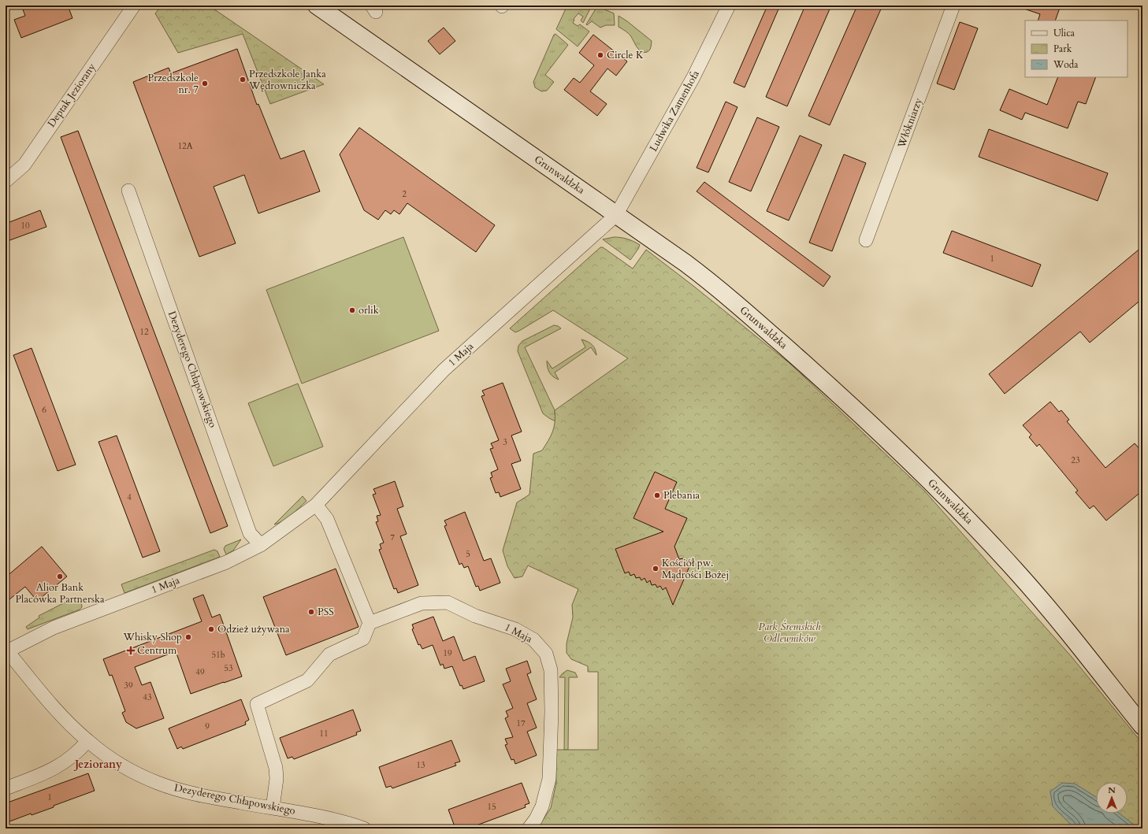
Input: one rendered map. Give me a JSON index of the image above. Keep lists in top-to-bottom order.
{
  "streets": {
    "main road": ["Grunwaldzka"],
    "street": [
      "Deptak Jeziorany",
      "Ludwika Zamenhofa",
      "Włókniarzy",
      "1 Maja",
      "Dezyderego Chłapowskiego"
    ]
  },
  "crossings": [
    ["Ludwika Zamenhofa", "Grunwaldzka"],
    ["Ludwika Zamenhofa", "1 Maja"],
    ["Grunwaldzka", "1 Maja"],
    ["1 Maja", "Dezyderego Chłapowskiego"]
  ],
  "districts": ["Jeziorany"],
  "parks": ["Park Śremskich Odlewników"],
  "places": {
    "other": [
      "Circle K",
      "Przedszkole Janka Wędrowniczka",
      "Przedszkole nr. 7",
      "orlik",
      "Plebania",
      "Kościół pw. Mądrości Bożej",
      "Alior Bank Placówka Partnerska",
      "PSS",
      "Odzież używana",
      "Whisky Shop"
    ],
    "health": ["Centrum"]
  },
  "house_numbers": [
    "12A",
    "2",
    "10",
    "1",
    "12",
    "6",
    "3",
    "23",
    "4",
    "7",
    "5",
    "19",
    "51b",
    "53",
    "49",
    "39",
    "43",
    "17",
    "9",
    "11",
    "13",
    "1",
    "15"
  ],
  "legend": ["Ulica", "Park", "Woda"],
  "north": "top"
}
